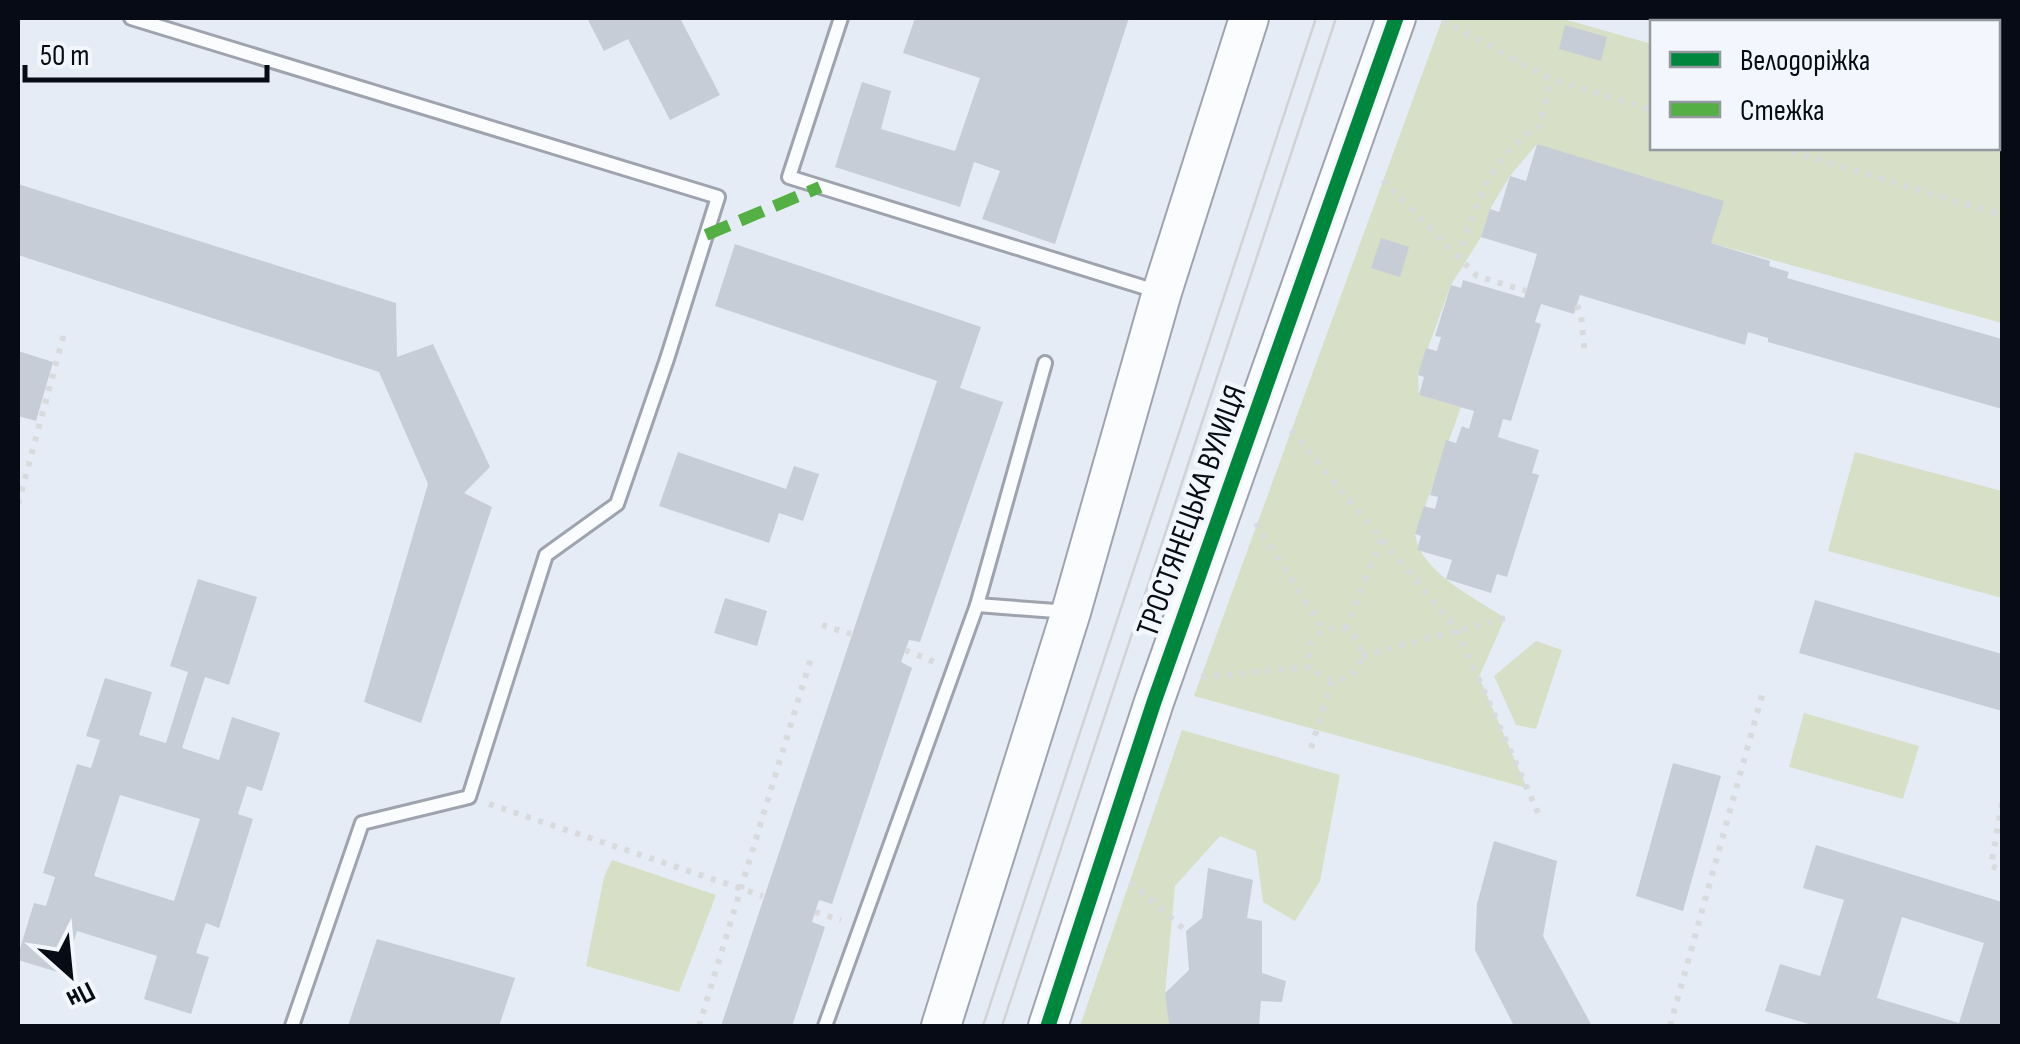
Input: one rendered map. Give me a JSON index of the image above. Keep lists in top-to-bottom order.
{
  "streets": {
    "street": ["ТРОСТЯНЕЦЬКА ВУЛИЦЯ"]
  },
  "legend": ["Велодоріжка", "Стежка"],
  "scale_bar": "50 m",
  "north": "bottom right"
}
